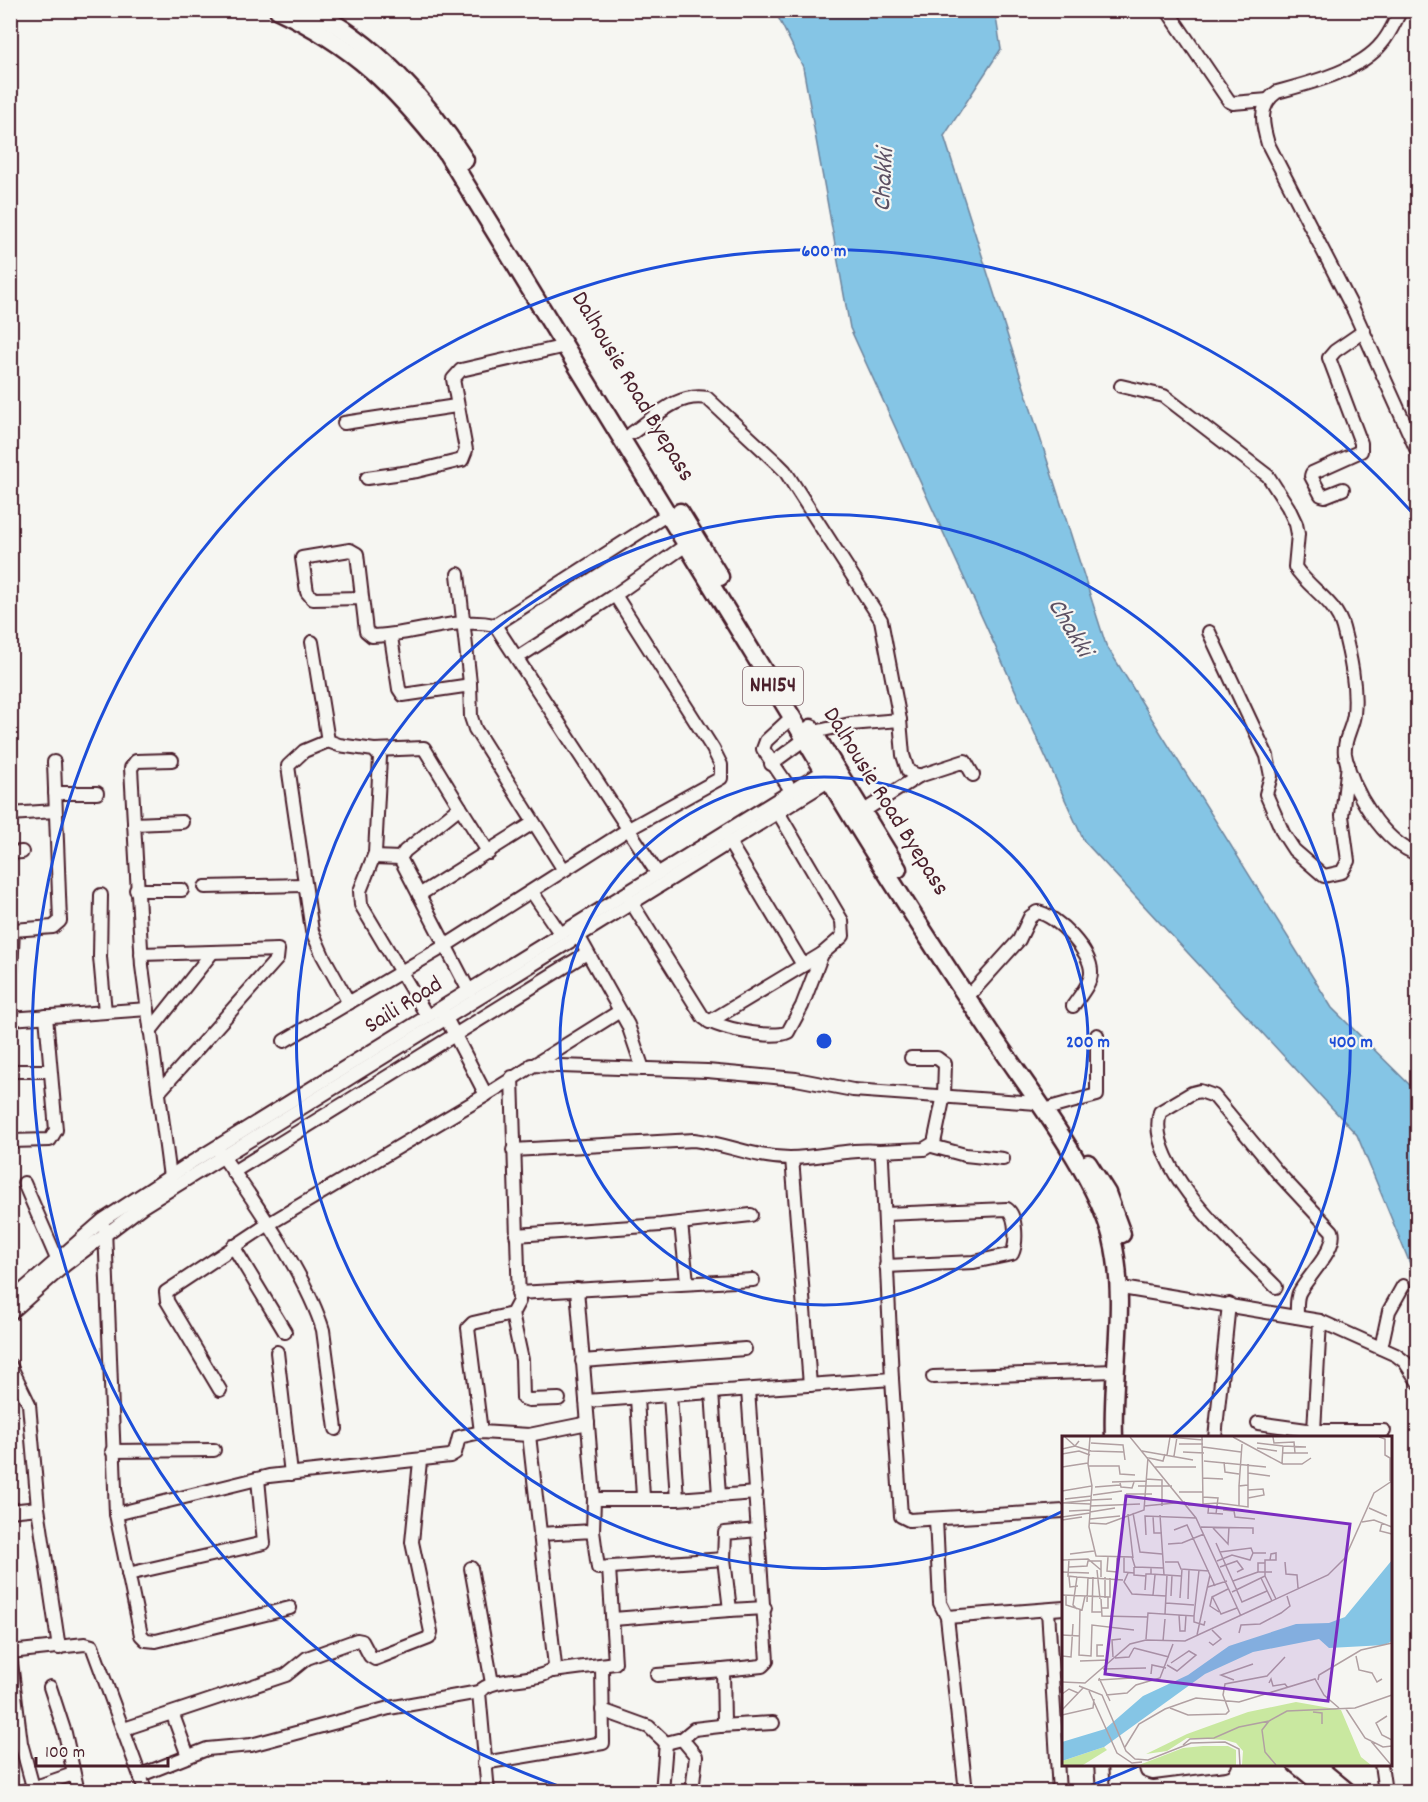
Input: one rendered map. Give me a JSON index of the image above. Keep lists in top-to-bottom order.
{
  "streets": {
    "highway": ["Dalhousie Road Byepass", "NH154"],
    "street": ["Saili Road"]
  },
  "crossings": [
    ["Dalhousie Road Byepass", "NH154"],
    ["Dalhousie Road Byepass", "Saili Road"],
    ["NH154", "Saili Road"]
  ],
  "water": ["Chakki"],
  "scale_bar": "100 m",
  "rings": ["600 m", "200 m", "400 m"]
}
